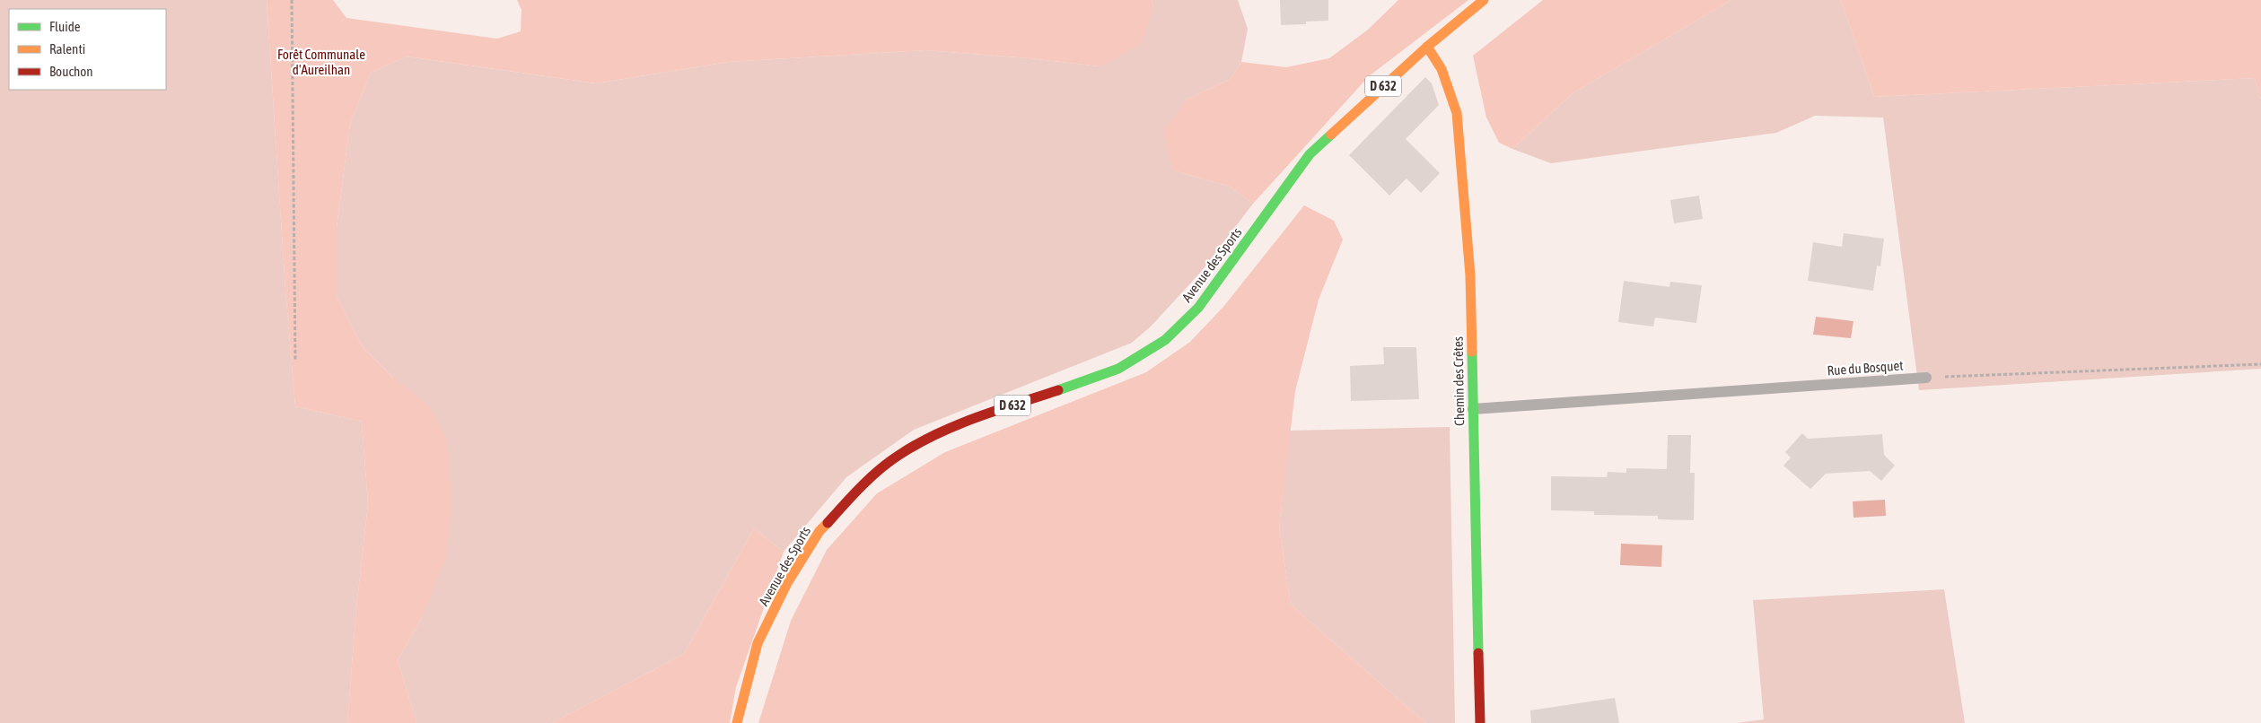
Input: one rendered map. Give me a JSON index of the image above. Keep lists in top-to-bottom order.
{
  "streets": {
    "main road": ["D 632", "Avenue des Sports", "Chemin des Crêtes"],
    "lane": ["Rue du Bosquet"]
  },
  "crossings": [
    ["D 632", "Avenue des Sports"],
    ["D 632", "Chemin des Crêtes"],
    ["Avenue des Sports", "Chemin des Crêtes"],
    ["Rue du Bosquet", "Chemin des Crêtes"]
  ],
  "parks": ["Forêt Communale d'Aureilhan"],
  "legend": ["Fluide", "Ralenti", "Bouchon"]
}
